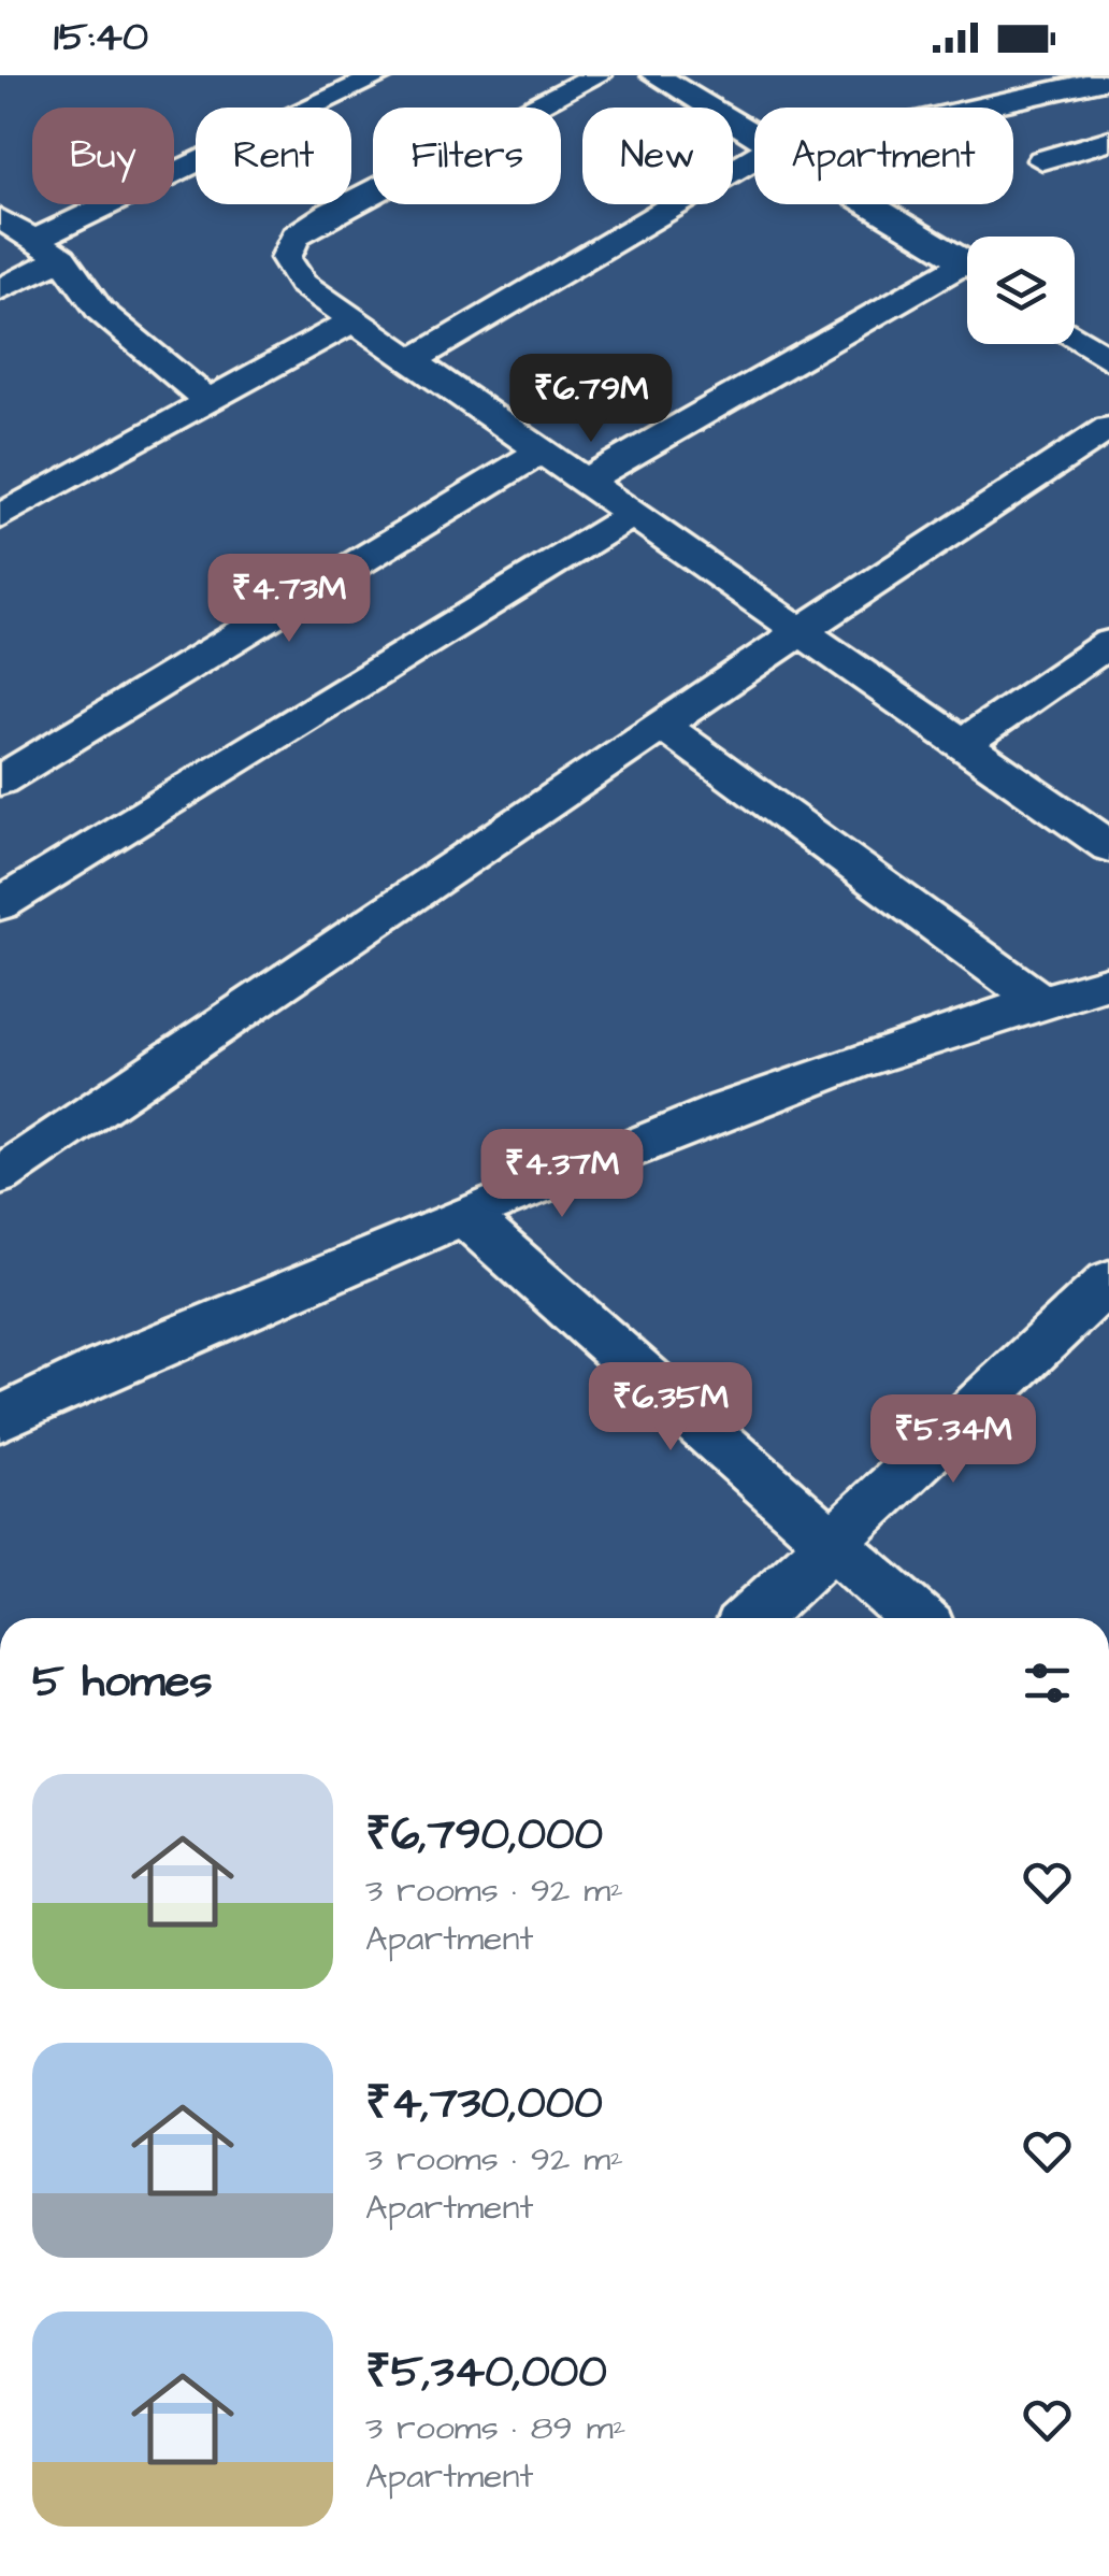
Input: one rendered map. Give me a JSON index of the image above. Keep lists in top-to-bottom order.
{
  "page": {
    "status": "15:40",
    "chip": [
      "Buy",
      "Rent",
      "Filters",
      "New",
      "Apartment"
    ],
    "price": [
      "₹6.79M",
      "₹4.73M",
      "₹4.37M",
      "₹6.35M",
      "₹5.34M"
    ],
    "heading": "5 homes",
    "list": [
      {
        "name": "₹6,790,000",
        "note": "3 rooms · 92 m² · Apartment"
      },
      {
        "name": "₹4,730,000",
        "note": "3 rooms · 92 m² · Apartment"
      },
      {
        "name": "₹5,340,000",
        "note": "3 rooms · 89 m² · Apartment"
      }
    ]
  }
}
